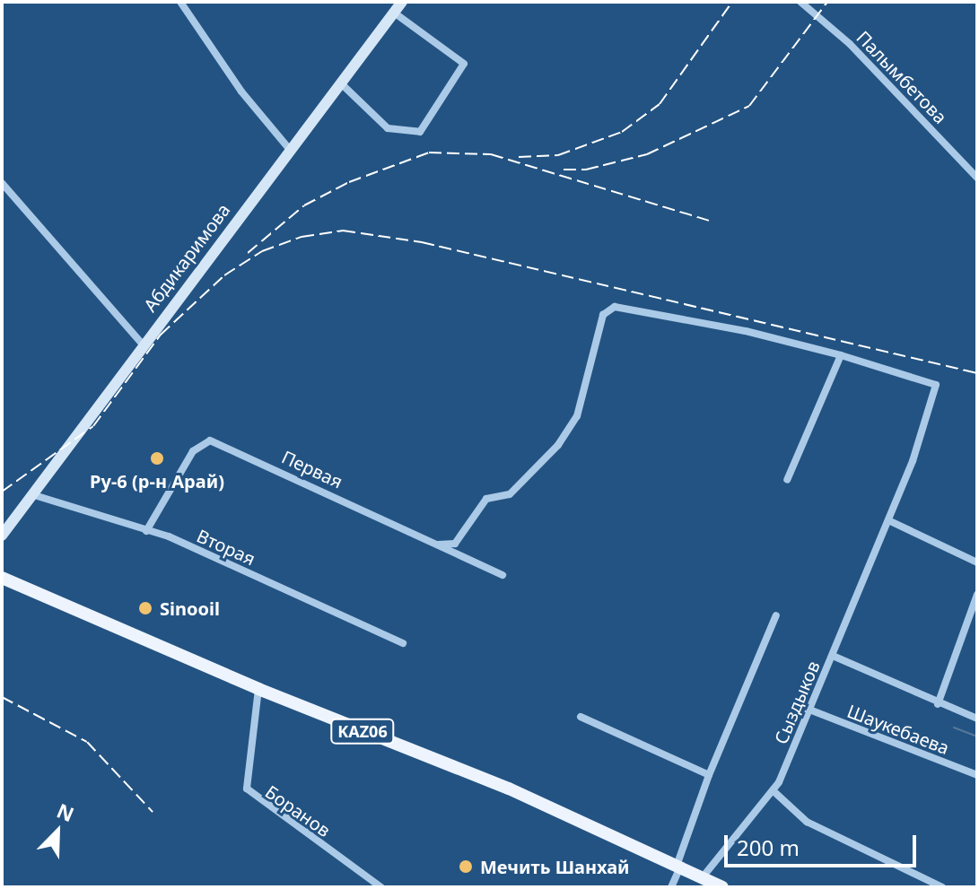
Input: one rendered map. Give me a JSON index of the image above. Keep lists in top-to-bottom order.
{
  "streets": {
    "main road": ["Абдикаримова", "KАZ06"],
    "street": [
      "Палымбетова",
      "Первая",
      "Вторая",
      "Сыздыков",
      "Шаукебаева",
      "Боранов"
    ]
  },
  "crossings": [
    ["Абдикаримова", "Вторая"],
    ["Первая", "Вторая"],
    ["Сыздыков", "Шаукебаева"],
    ["Сыздыков", "KАZ06"],
    ["KАZ06", "Боранов"]
  ],
  "places": ["Ру-6 (р-н Арай)", "Sinooil", "Мечить Шанхай"],
  "scale_bar": "200 m",
  "north": "top right"
}
